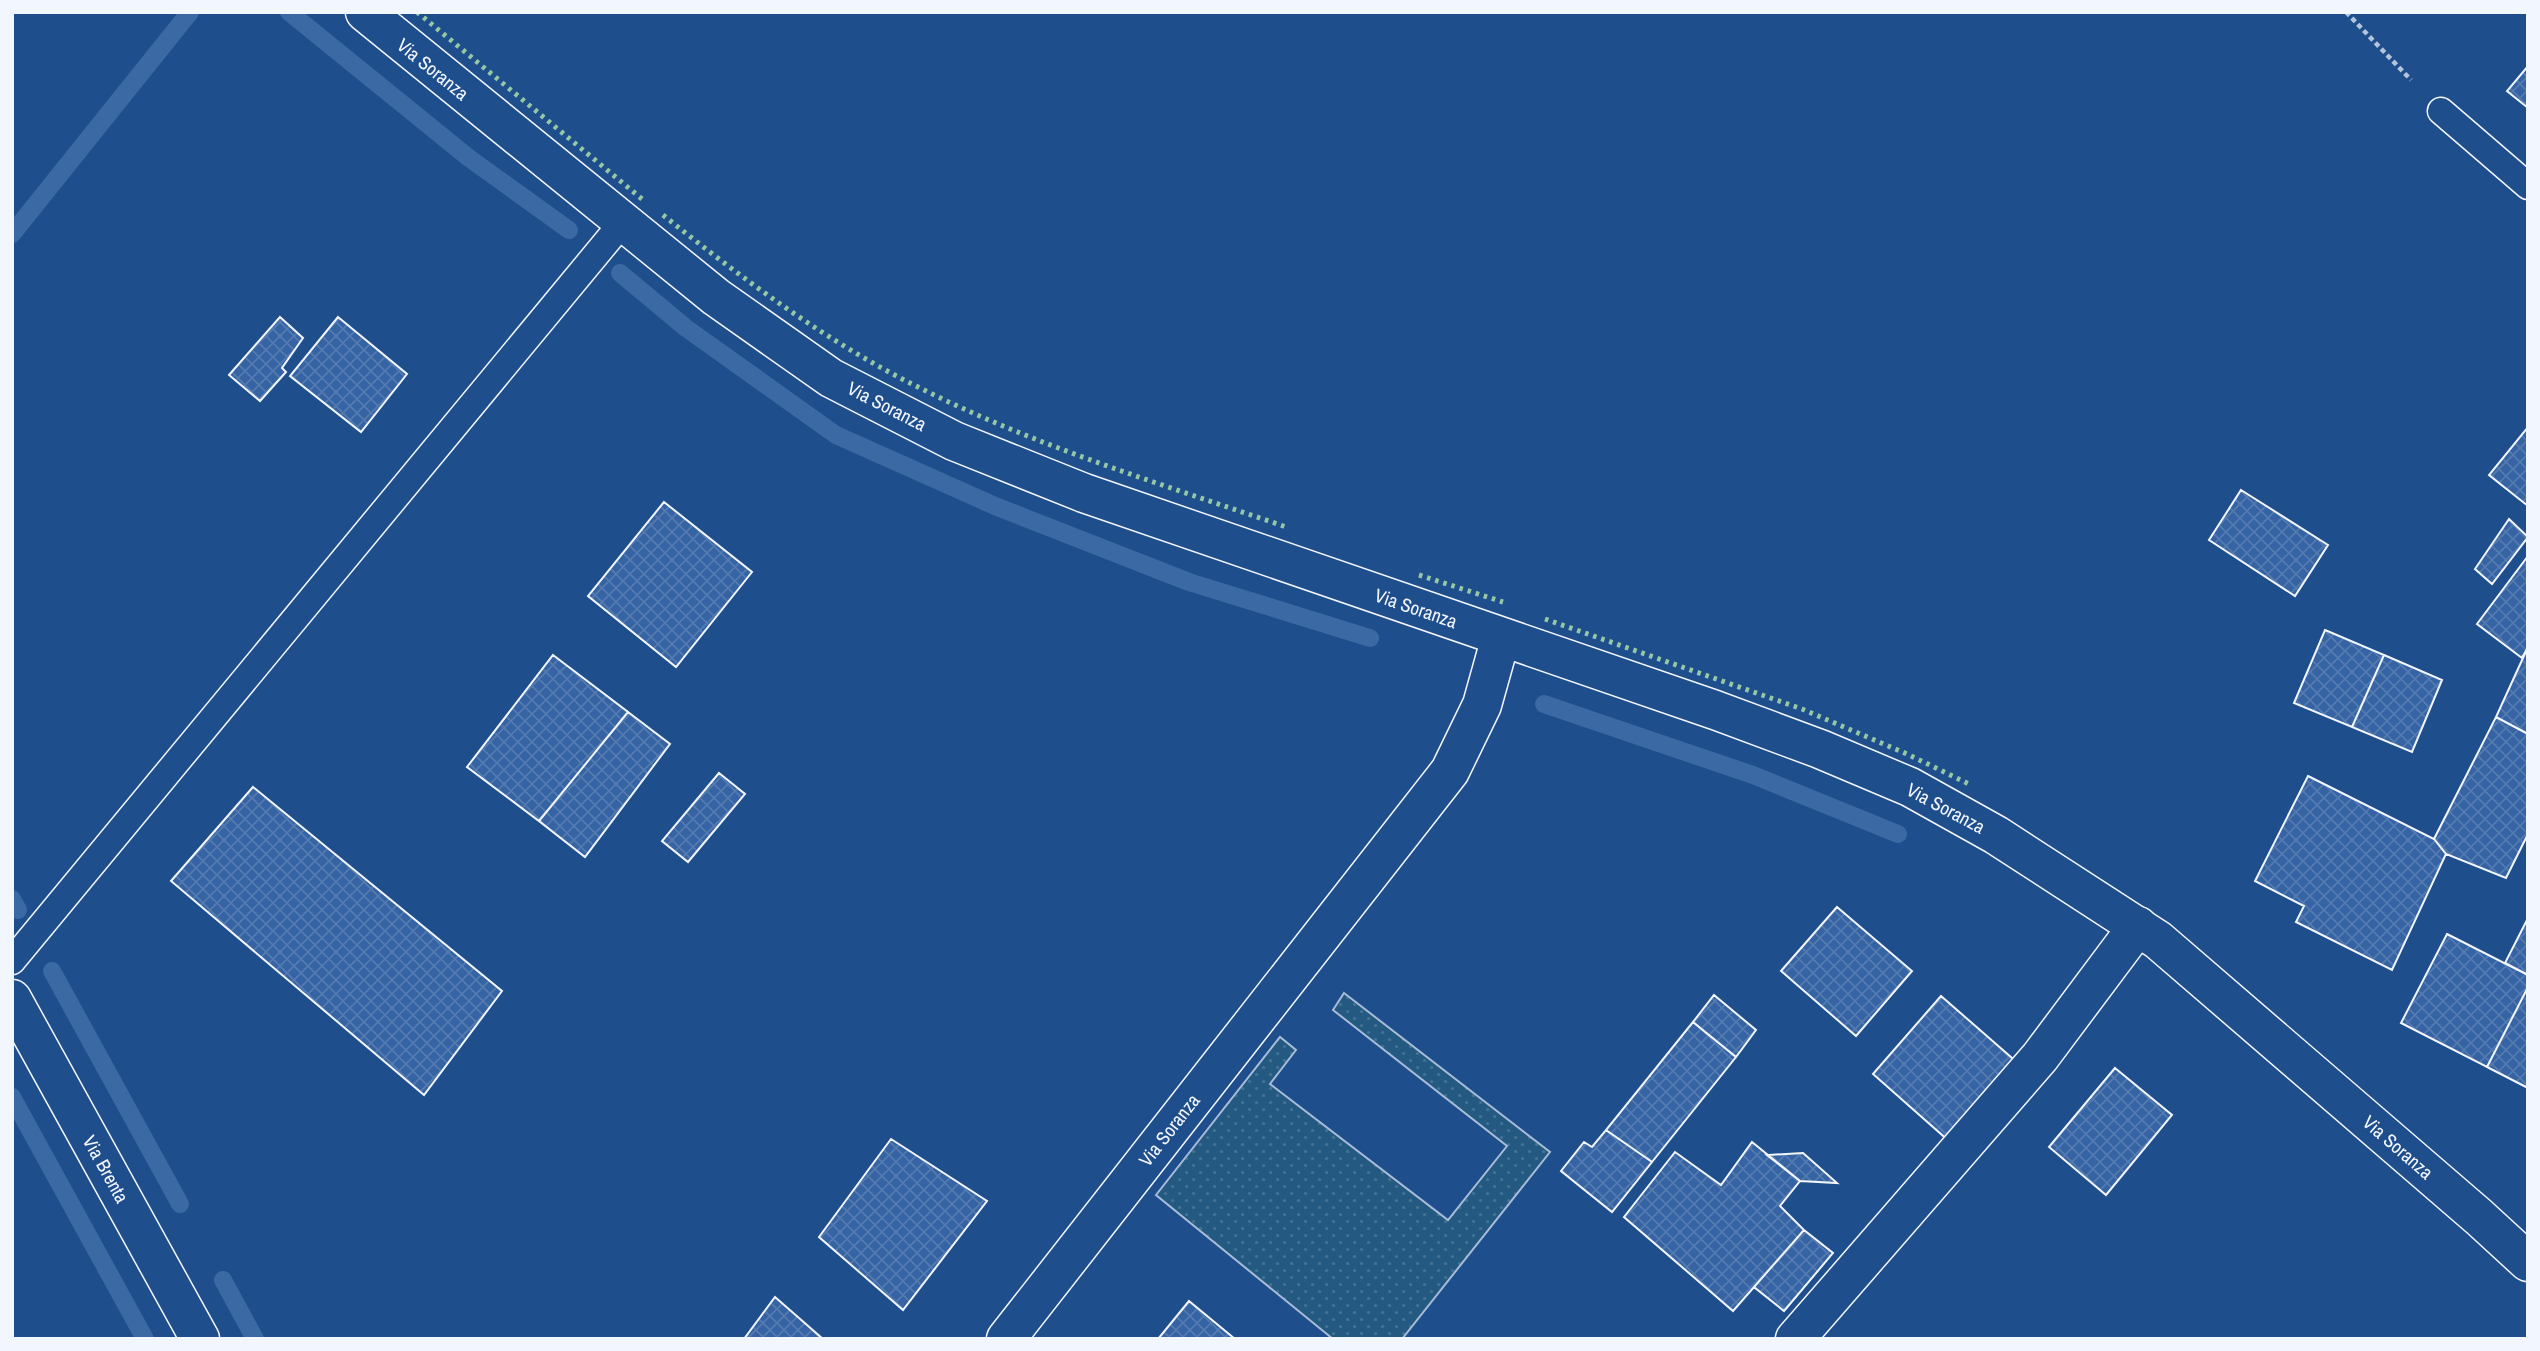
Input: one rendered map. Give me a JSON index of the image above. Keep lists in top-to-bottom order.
{
  "streets": {
    "main road": ["Via Soranza", "Via Brenta"]
  }
}
